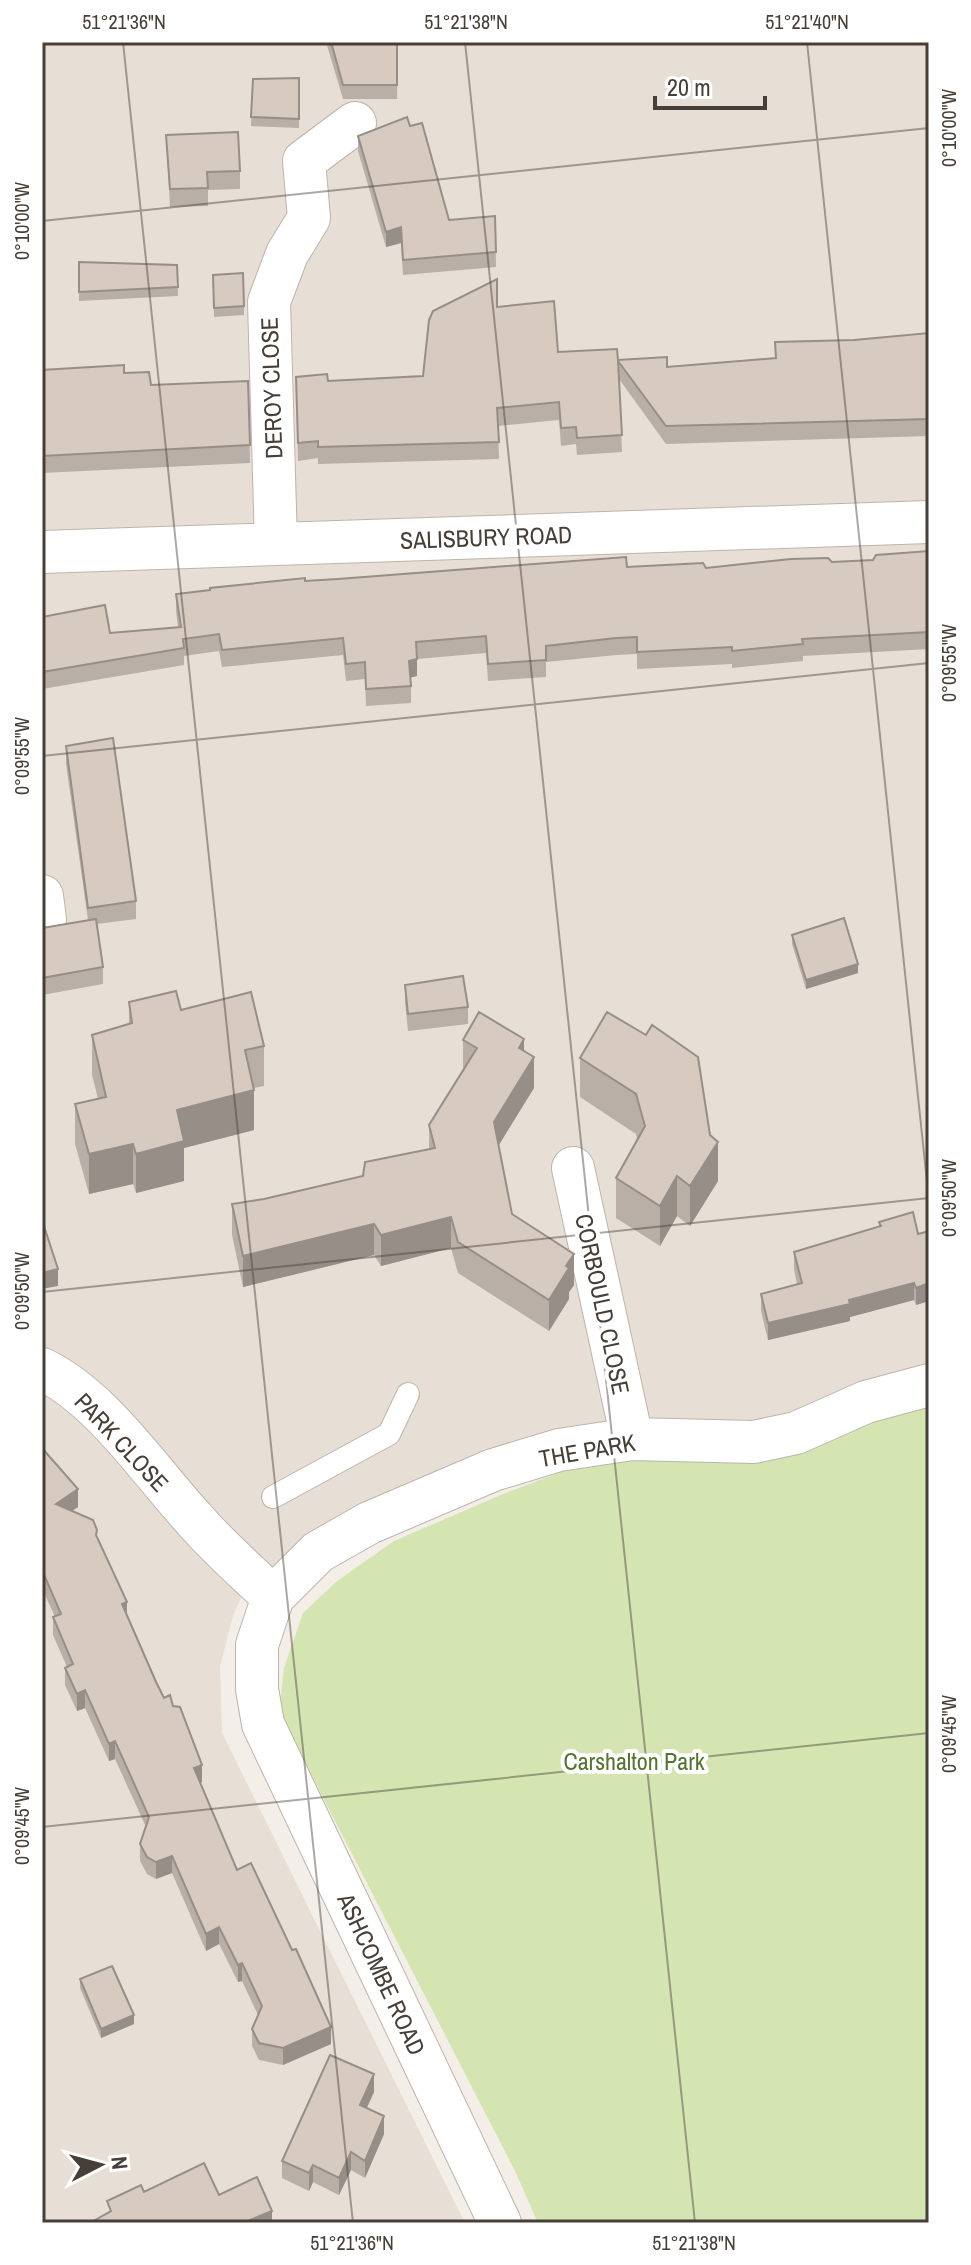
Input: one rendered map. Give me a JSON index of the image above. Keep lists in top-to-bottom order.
{
  "streets": {
    "street": [
      "DEROY CLOSE",
      "SALISBURY ROAD",
      "CORBOULD CLOSE",
      "PARK CLOSE",
      "THE PARK",
      "ASHCOMBE ROAD"
    ]
  },
  "crossings": [
    ["DEROY CLOSE", "SALISBURY ROAD"],
    ["CORBOULD CLOSE", "THE PARK"],
    ["PARK CLOSE", "THE PARK"],
    ["THE PARK", "ASHCOMBE ROAD"]
  ],
  "parks": ["Carshalton Park"],
  "scale_bar": "20 m",
  "north": "right",
  "coordinates": [
    "51°21'36\"N",
    "51°21'38\"N",
    "51°21'40\"N",
    "0°10'00\"W",
    "0°09'55\"W",
    "0°09'50\"W",
    "0°09'45\"W"
  ]
}
